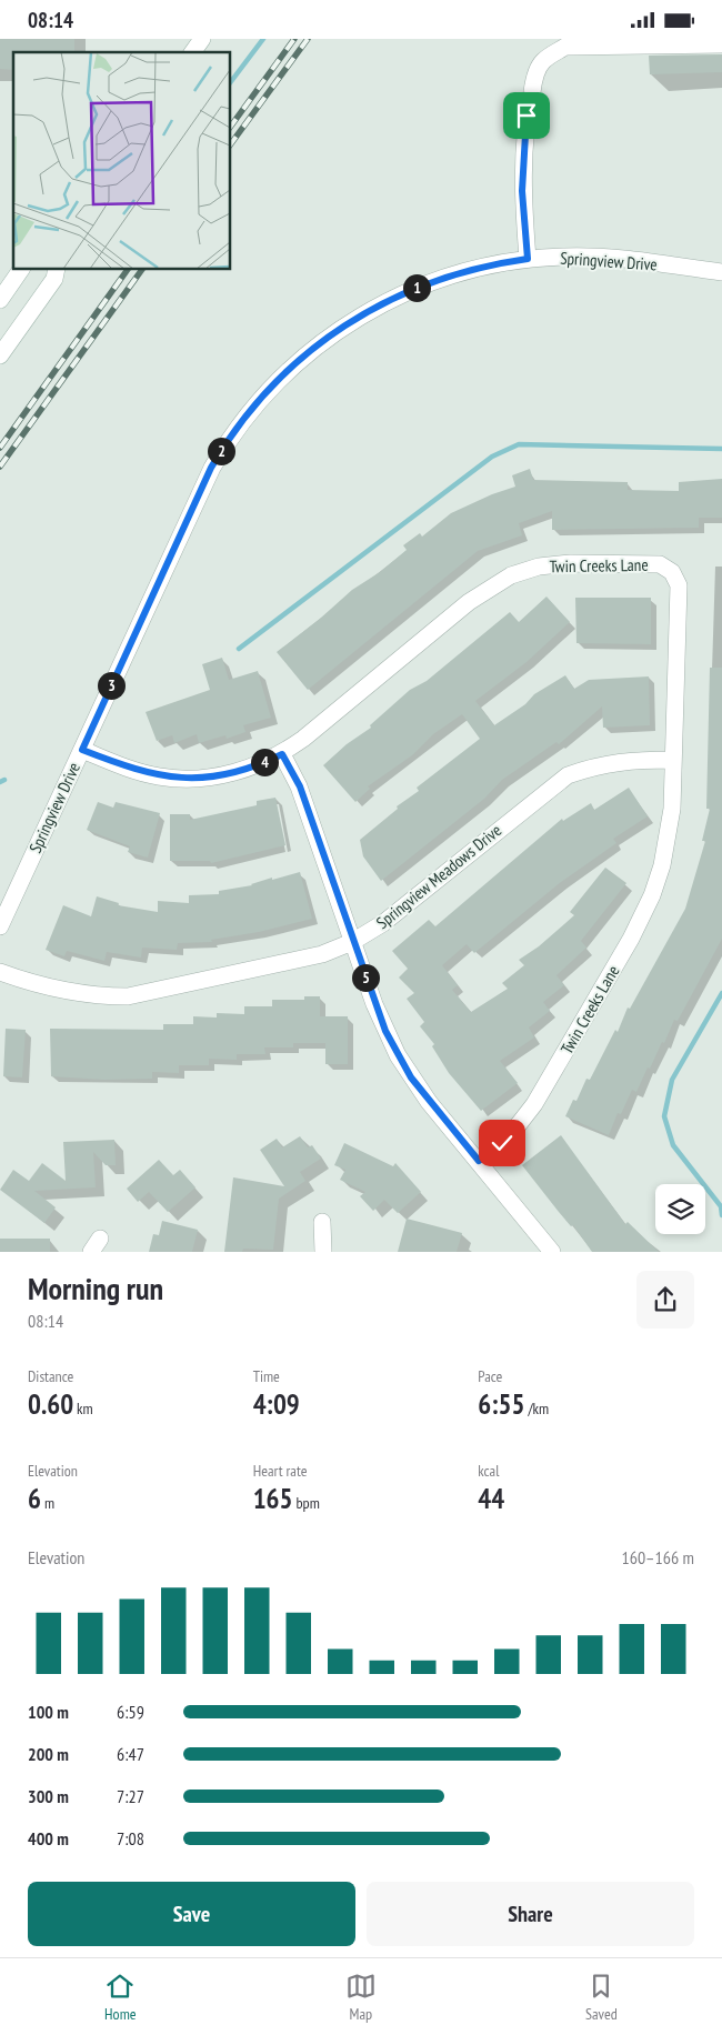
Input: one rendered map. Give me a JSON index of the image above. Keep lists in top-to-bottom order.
{
  "streets": {
    "street": ["Springview Drive", "Twin Creeks Lane", "Springview Meadows Drive"]
  },
  "crossings": [
    ["Springview Drive", "Twin Creeks Lane"],
    ["Twin Creeks Lane", "Springview Meadows Drive"]
  ],
  "page": {
    "status": "08:14",
    "pins": [
      "1",
      "2",
      "3",
      "4",
      "5"
    ],
    "heading": ["Morning run", "08:14"],
    "stats": [
      ["Distance", "0.60 km"],
      ["Time", "4:09"],
      ["Pace", "6:55 /km"],
      ["Elevation", "6 m"],
      ["Heart rate", "165 bpm"],
      ["kcal", "44"]
    ],
    "chart": ["Elevation", "160–166 m"],
    "list": [
      {
        "name": "100 m",
        "note": "6:59"
      },
      {
        "name": "200 m",
        "note": "6:47"
      },
      {
        "name": "300 m",
        "note": "7:27"
      },
      {
        "name": "400 m",
        "note": "7:08"
      }
    ],
    "buttons": ["Save", "Share"],
    "tabs": ["Home", "Map", "Saved"]
  }
}
